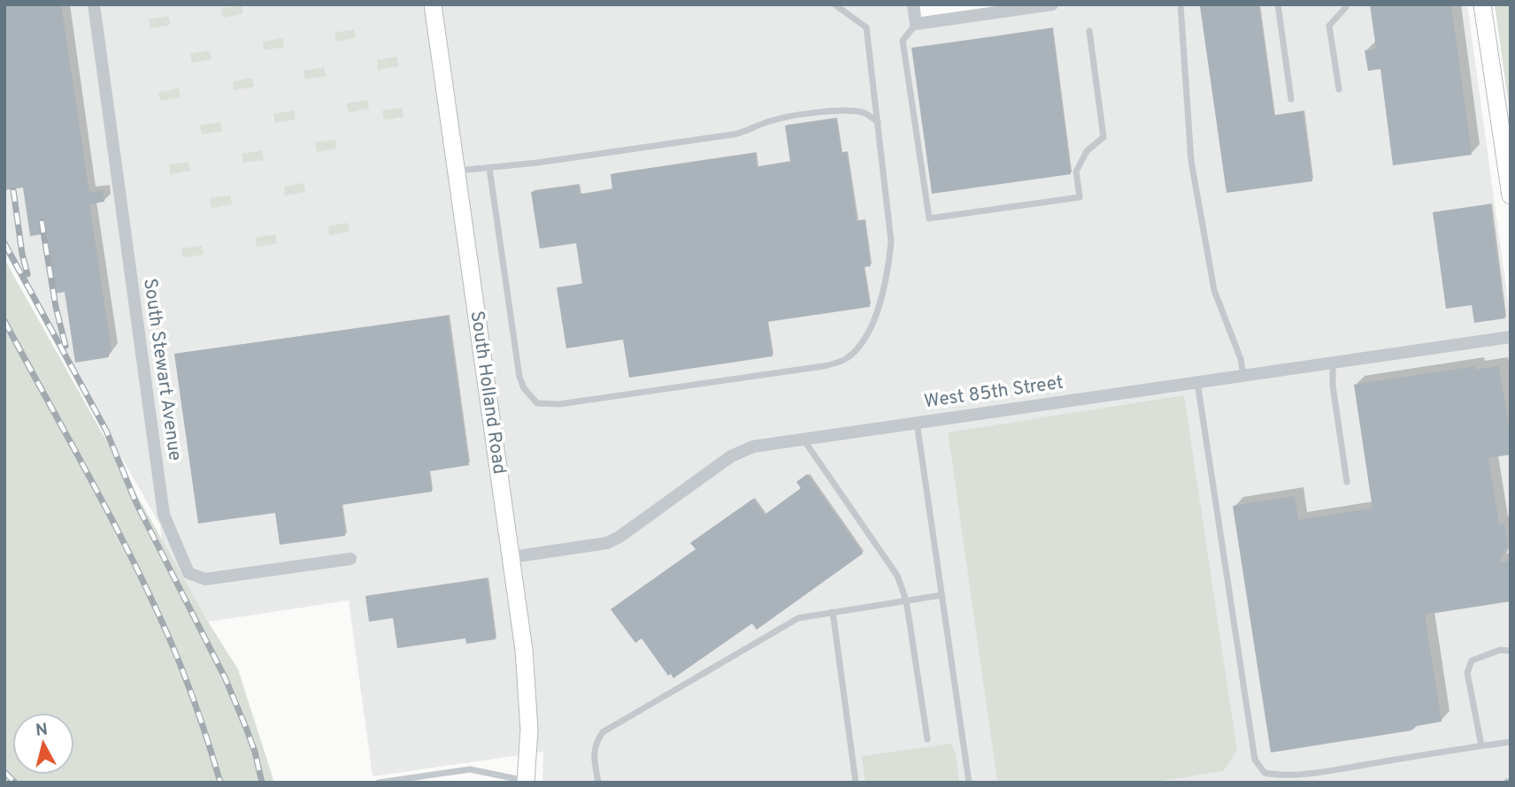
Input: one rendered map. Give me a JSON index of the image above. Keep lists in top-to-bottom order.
{
  "streets": {
    "main road": ["South Holland Road"],
    "street": ["South Stewart Avenue", "West 85th Street"]
  },
  "crossings": [
    ["South Holland Road", "West 85th Street"]
  ],
  "north": "top"
}
